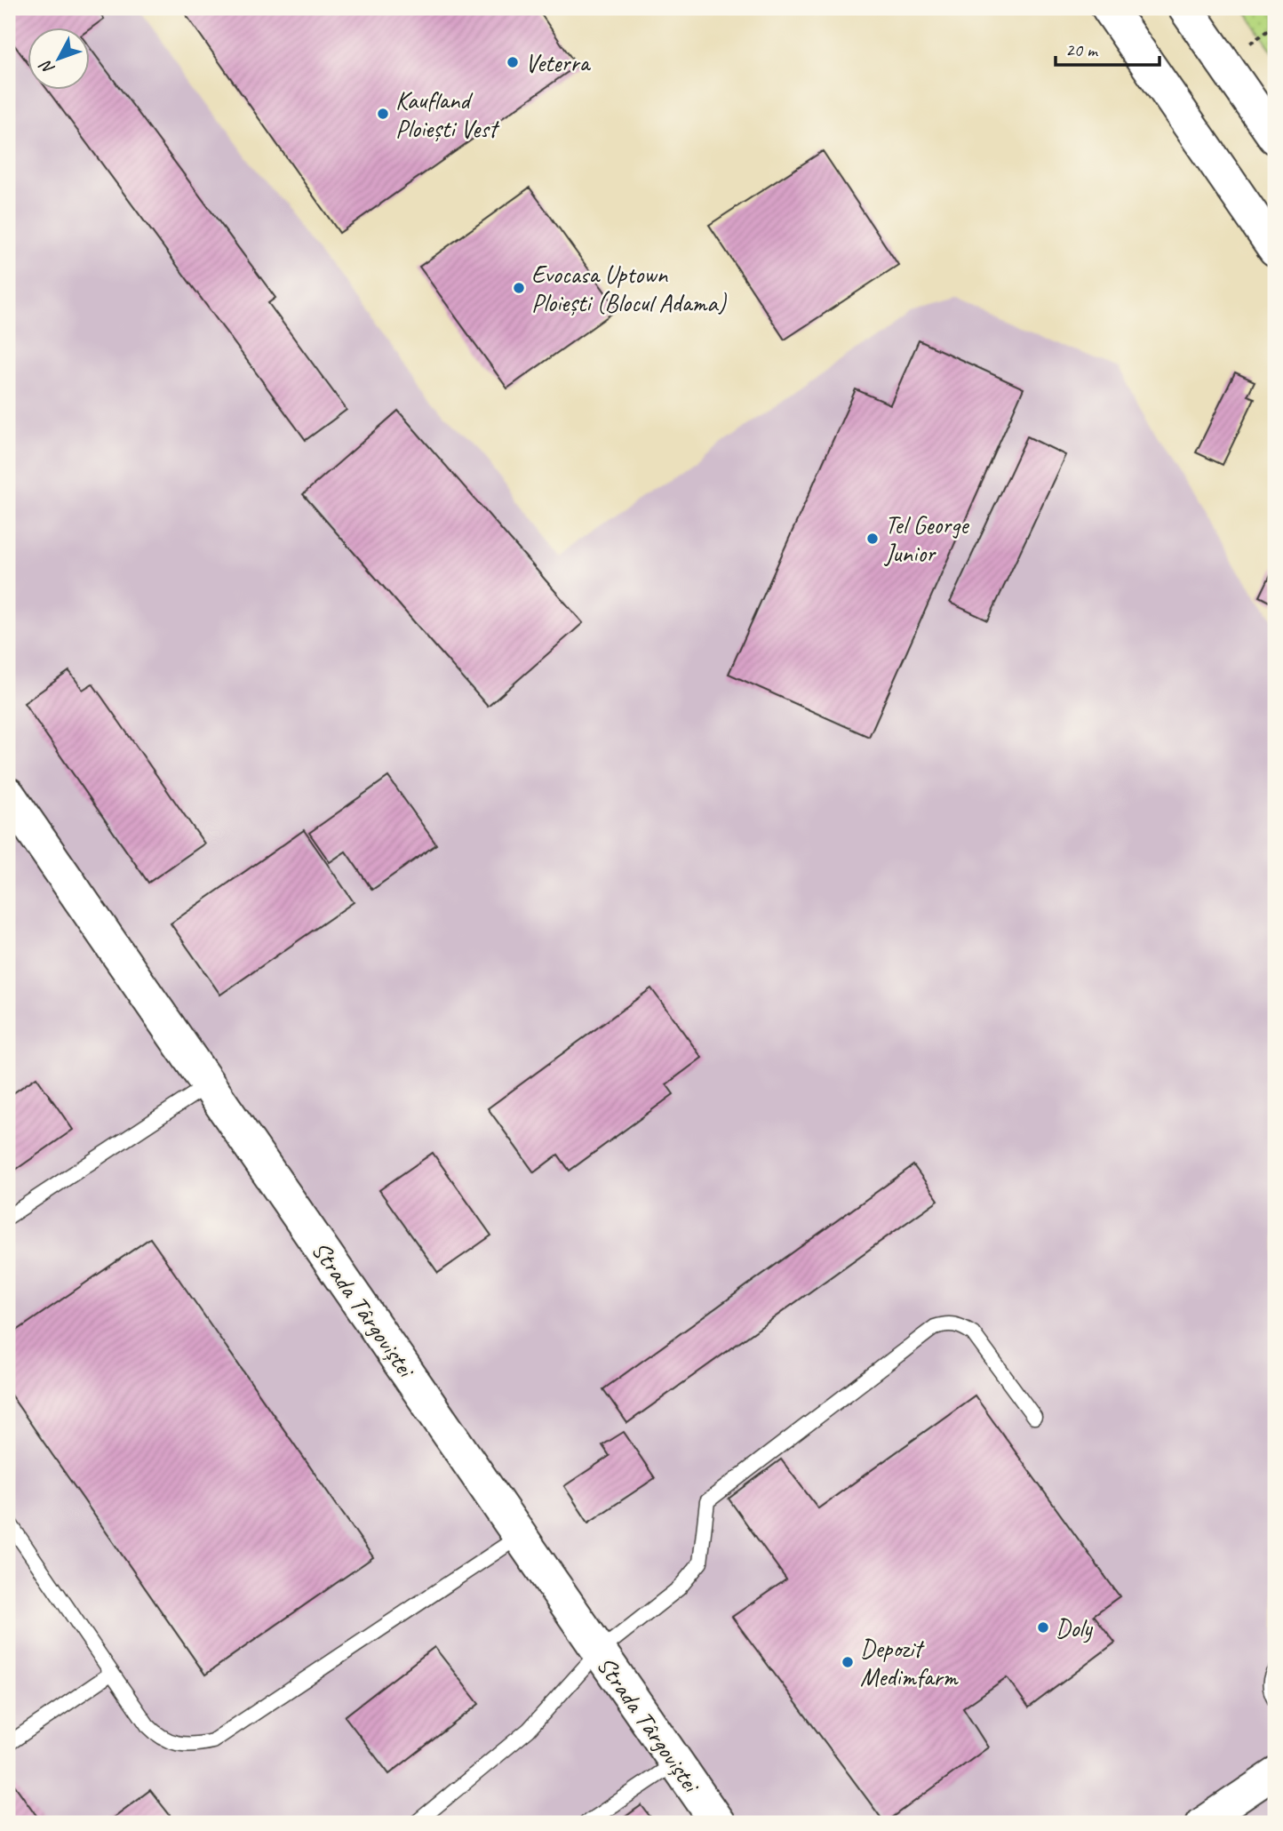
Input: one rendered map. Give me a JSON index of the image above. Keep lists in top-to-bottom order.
{
  "streets": {
    "street": ["Strada Târgoviștei"]
  },
  "places": [
    "Veterra",
    "Kaufland Ploiești Vest",
    "Evocasa Uptown Ploiești (Blocul Adama)",
    "Tel George Junior",
    "Doly",
    "Depozit Medimfarm"
  ],
  "scale_bar": "20 m",
  "north": "bottom left"
}
